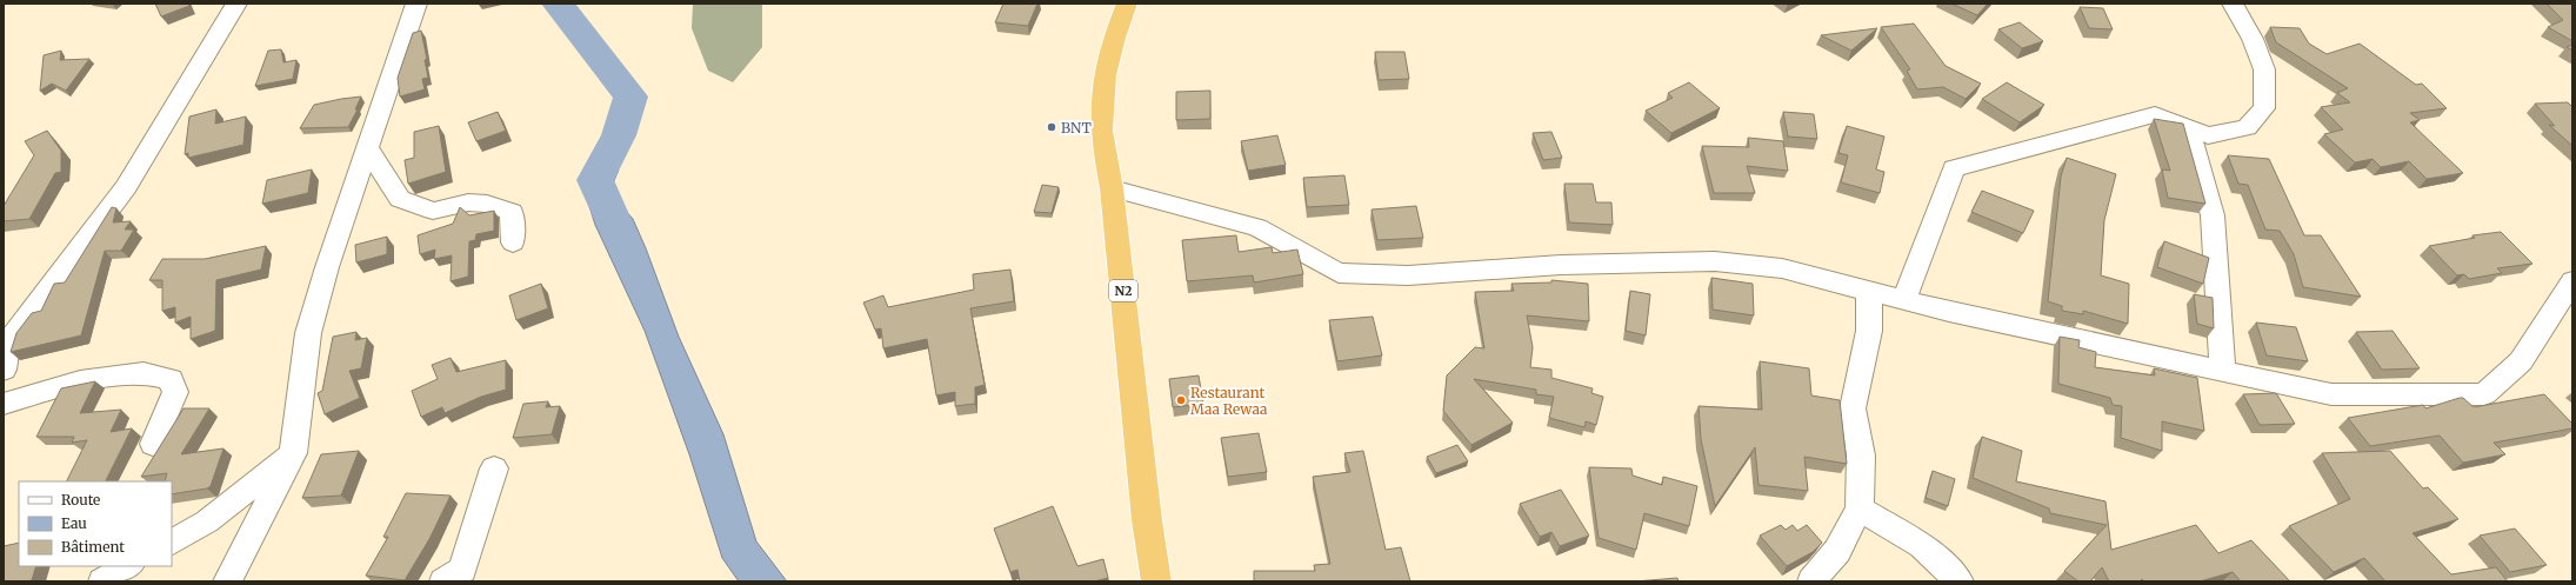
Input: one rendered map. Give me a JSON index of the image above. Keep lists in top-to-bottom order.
{
  "streets": {
    "highway": ["N2"]
  },
  "places": ["BNT", "Restaurant Maa Rewaa"],
  "legend": ["Route", "Eau", "Bâtiment"]
}
